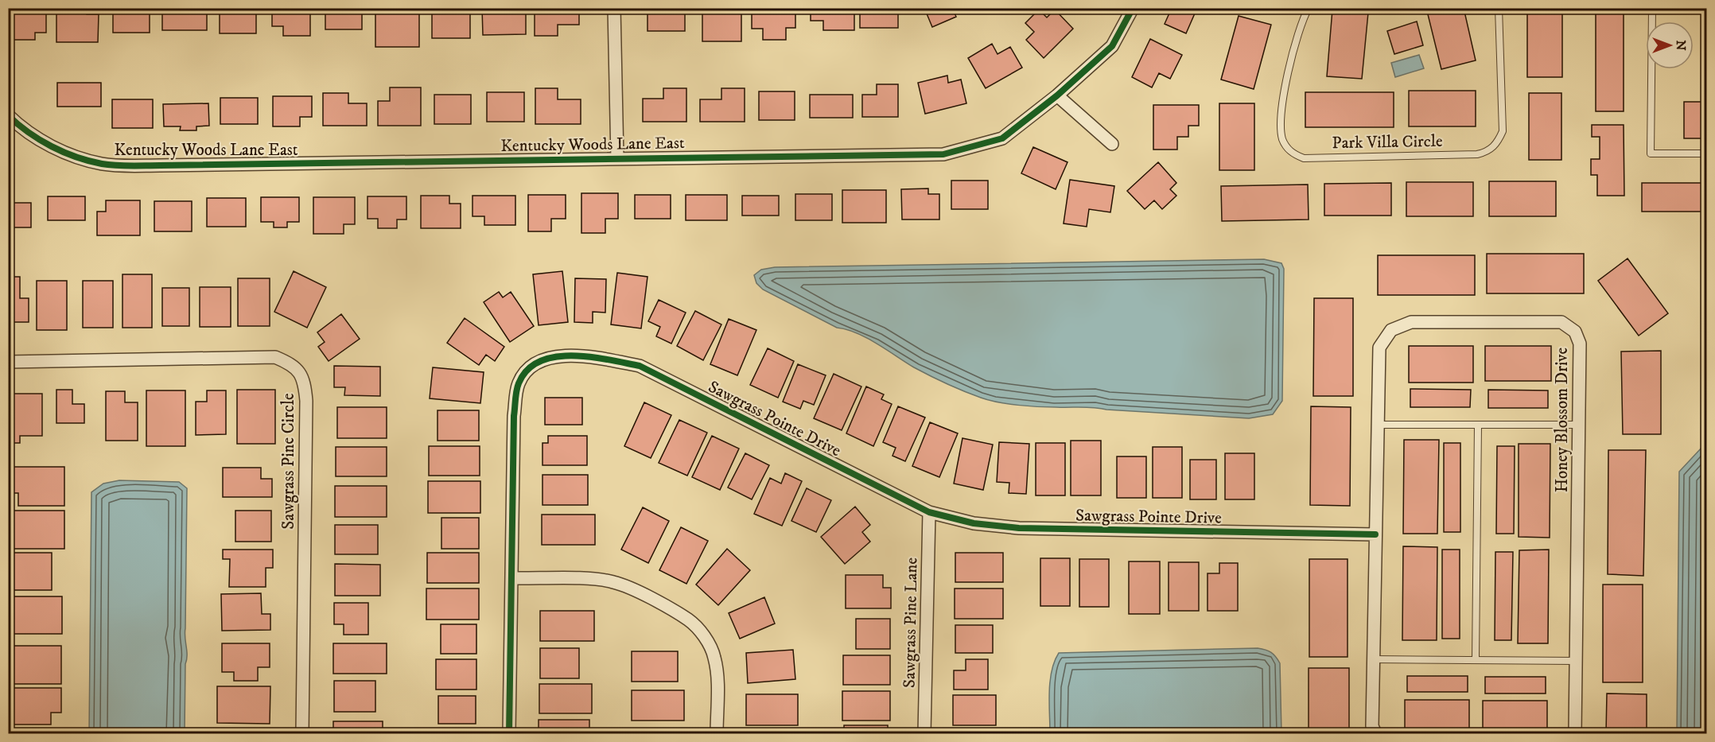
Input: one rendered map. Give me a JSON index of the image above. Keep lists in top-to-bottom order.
{
  "streets": {
    "street": [
      "Kentucky Woods Lane East",
      "Sawgrass Pointe Drive",
      "Honey Blossom Drive",
      "Sawgrass Pine Circle",
      "Sawgrass Pine Lane"
    ],
    "lane": ["Park Villa Circle"]
  },
  "crossings": [
    ["Sawgrass Pointe Drive", "Honey Blossom Drive"],
    ["Sawgrass Pointe Drive", "Sawgrass Pine Lane"]
  ],
  "north": "right"
}
